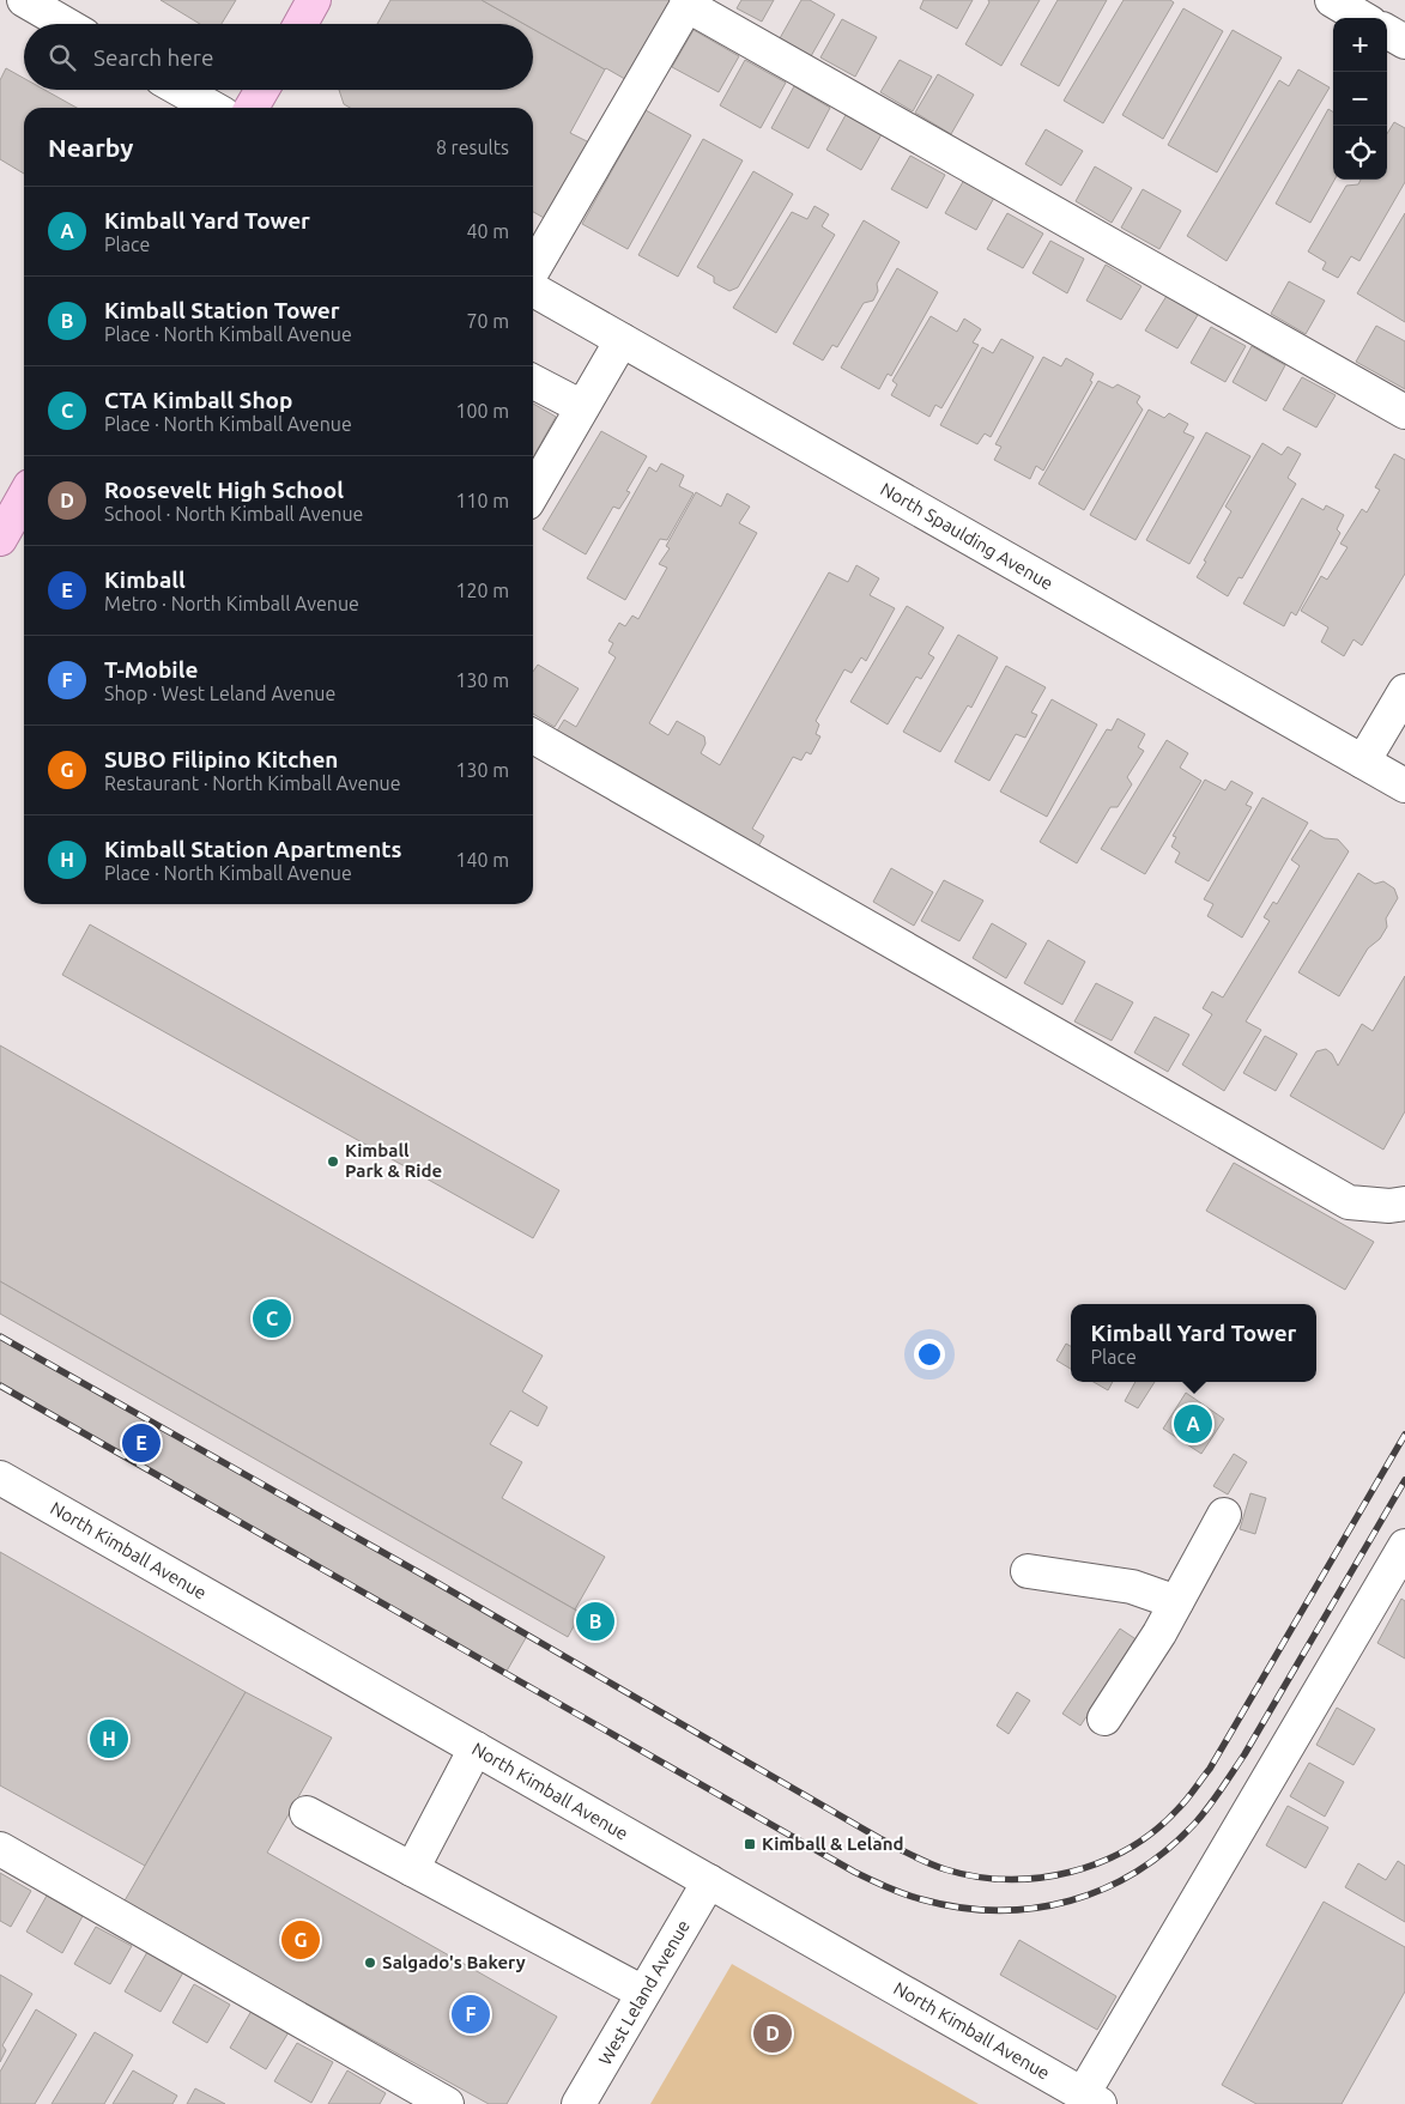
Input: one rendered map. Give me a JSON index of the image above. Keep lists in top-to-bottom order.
{
  "streets": {
    "street": ["North Spaulding Avenue", "North Kimball Avenue", "West Leland Avenue"]
  },
  "crossings": [
    ["North Kimball Avenue", "West Leland Avenue"]
  ],
  "places": {
    "other": ["Kimball Park & Ride", "Salgado's Bakery"],
    "transit": ["Kimball & Leland"]
  },
  "page": {
    "map_buttons": ["+", "−"],
    "search": "Search here",
    "heading": ["Nearby", "8 results"],
    "list": [
      {
        "mark": "A",
        "name": "Kimball Yard Tower",
        "note": "Place",
        "value": "40 m"
      },
      {
        "mark": "B",
        "name": "Kimball Station Tower",
        "note": "Place · North Kimball Avenue",
        "value": "70 m"
      },
      {
        "mark": "C",
        "name": "CTA Kimball Shop",
        "note": "Place · North Kimball Avenue",
        "value": "100 m"
      },
      {
        "mark": "D",
        "name": "Roosevelt High School",
        "note": "School · North Kimball Avenue",
        "value": "110 m"
      },
      {
        "mark": "E",
        "name": "Kimball",
        "note": "Metro · North Kimball Avenue",
        "value": "120 m"
      },
      {
        "mark": "F",
        "name": "T-Mobile",
        "note": "Shop · West Leland Avenue",
        "value": "130 m"
      },
      {
        "mark": "G",
        "name": "SUBO Filipino Kitchen",
        "note": "Restaurant · North Kimball Avenue",
        "value": "130 m"
      },
      {
        "mark": "H",
        "name": "Kimball Station Apartments",
        "note": "Place · North Kimball Avenue",
        "value": "140 m"
      }
    ],
    "pins": [
      "C",
      "A",
      "E",
      "B",
      "H",
      "G",
      "F",
      "D"
    ],
    "popup": ["Kimball Yard Tower", "Place"]
  }
}
